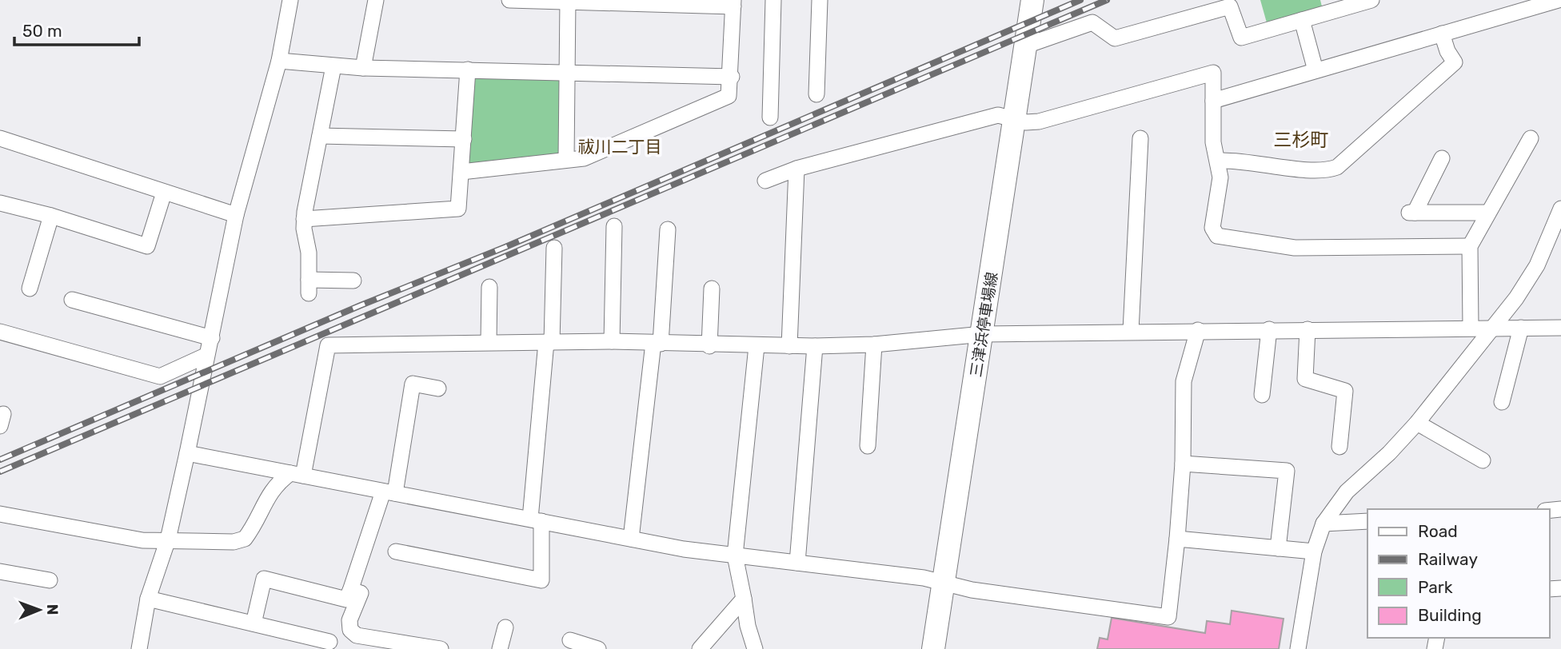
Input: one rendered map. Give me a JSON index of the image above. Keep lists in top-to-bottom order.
{
  "streets": {
    "main road": ["三津浜停車場線"]
  },
  "districts": ["三杉町", "祓川二丁目"],
  "legend": [
    "Road",
    "Railway",
    "Park",
    "Building"
  ],
  "scale_bar": "50 m",
  "north": "right"
}
